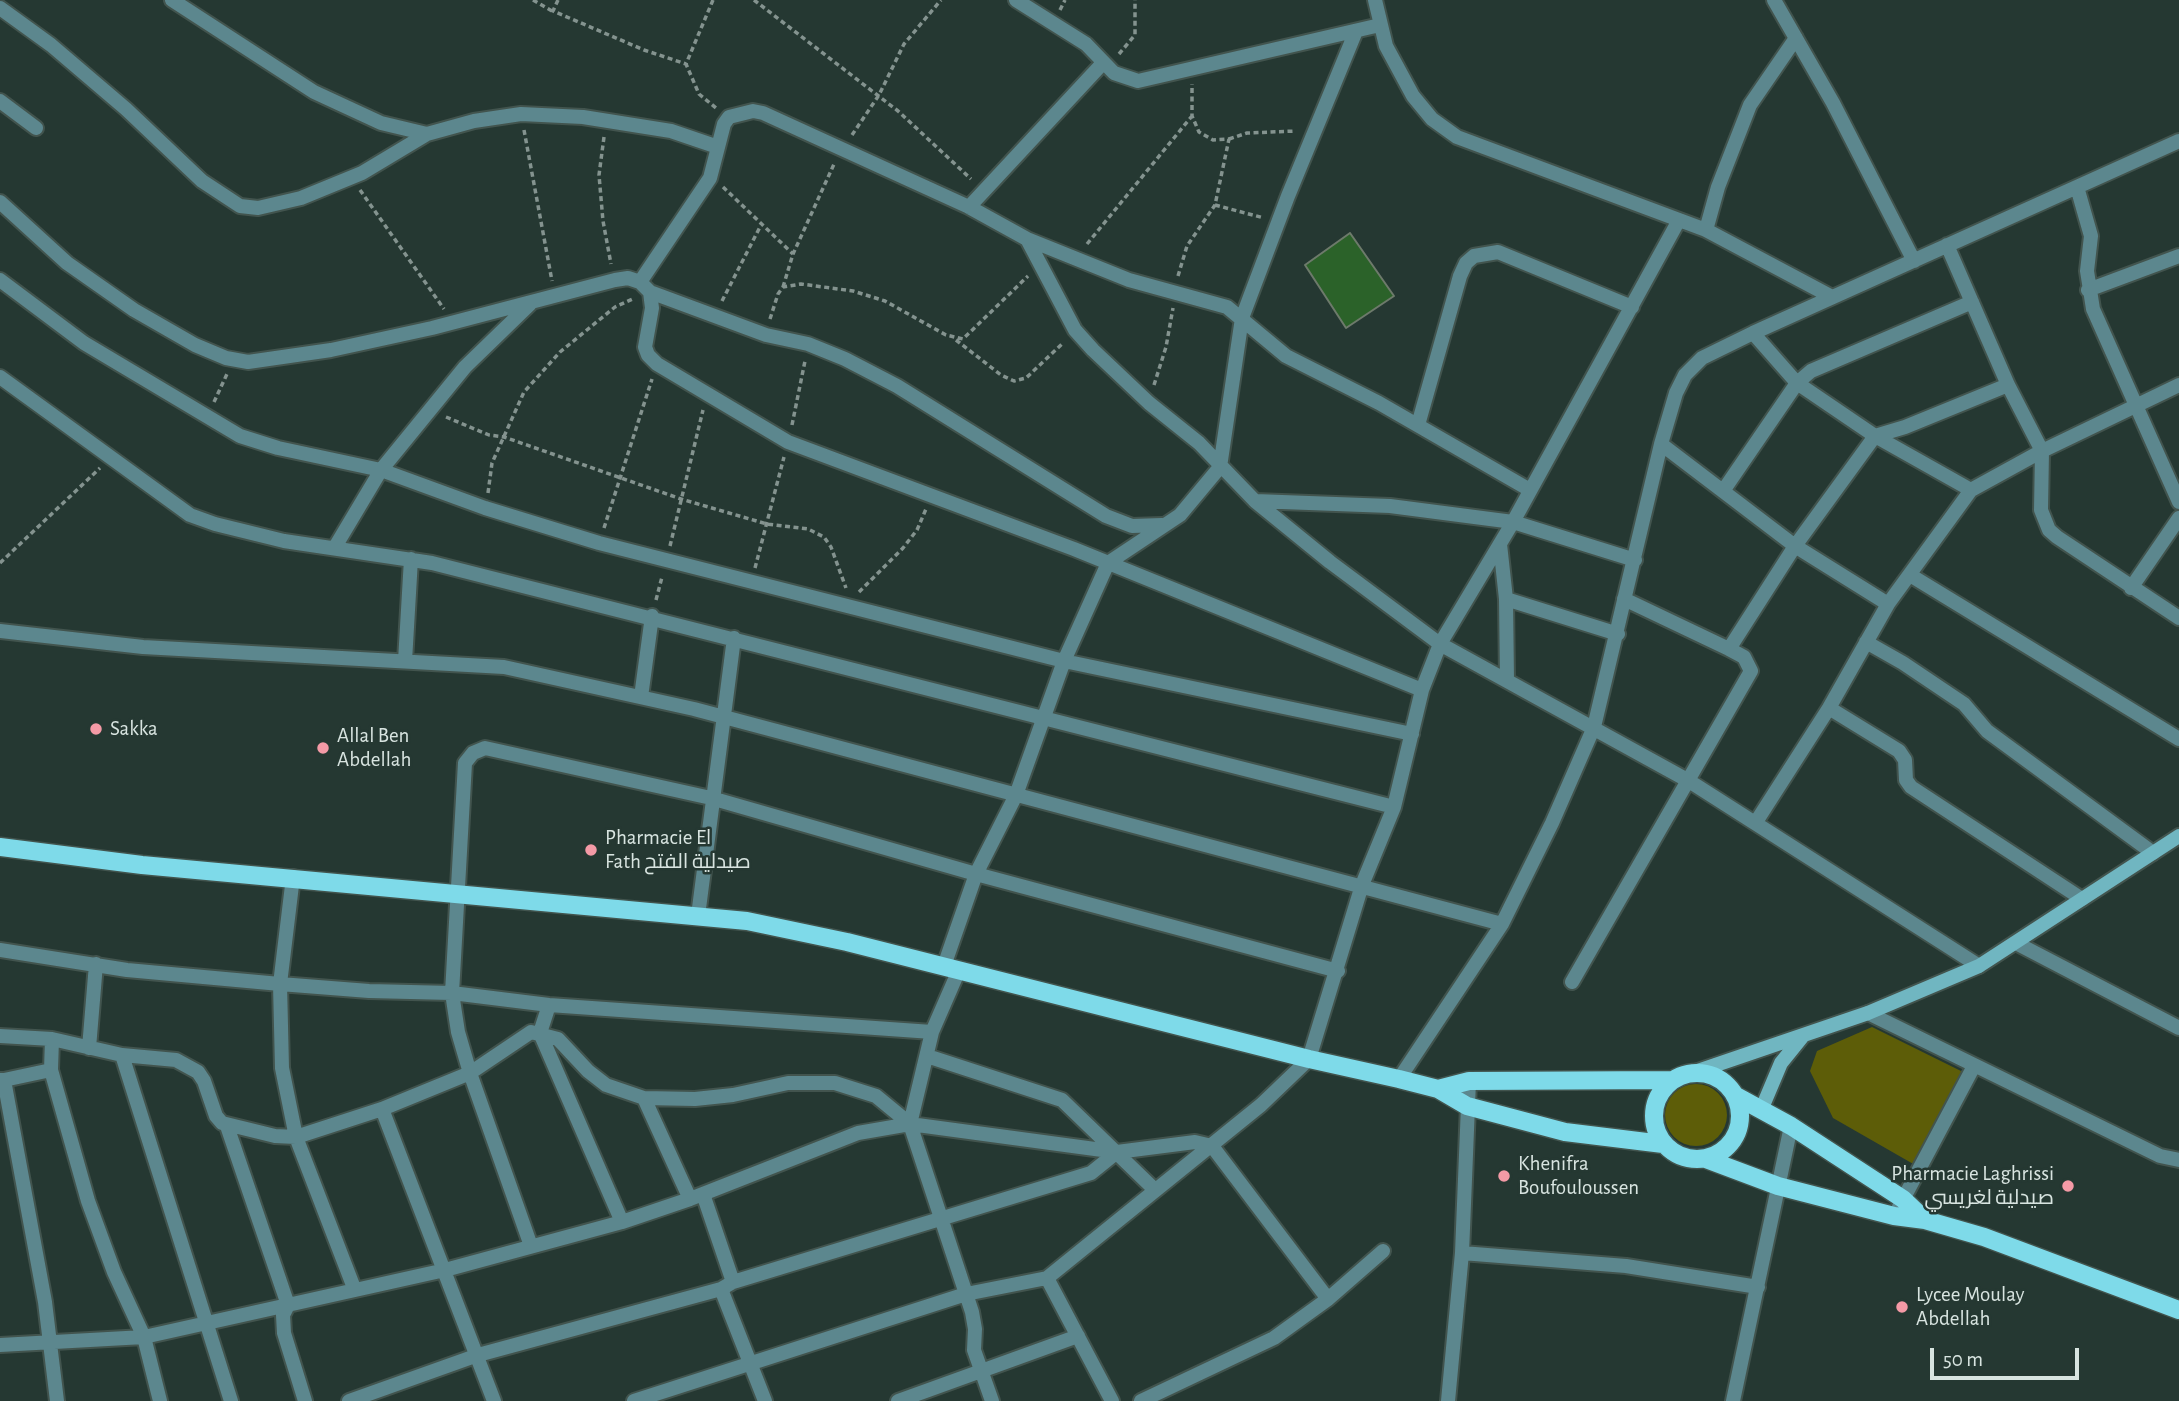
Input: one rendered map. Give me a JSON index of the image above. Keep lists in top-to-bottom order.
{
  "places": [
    "Sakka",
    "Allal Ben Abdellah",
    "Pharmacie El Fath صيدلية الفتح",
    "Khenifra Boufouloussen",
    "Pharmacie Laghrissi صيدلية لغريسي",
    "Lycee Moulay Abdellah"
  ],
  "scale_bar": "50 m"
}
